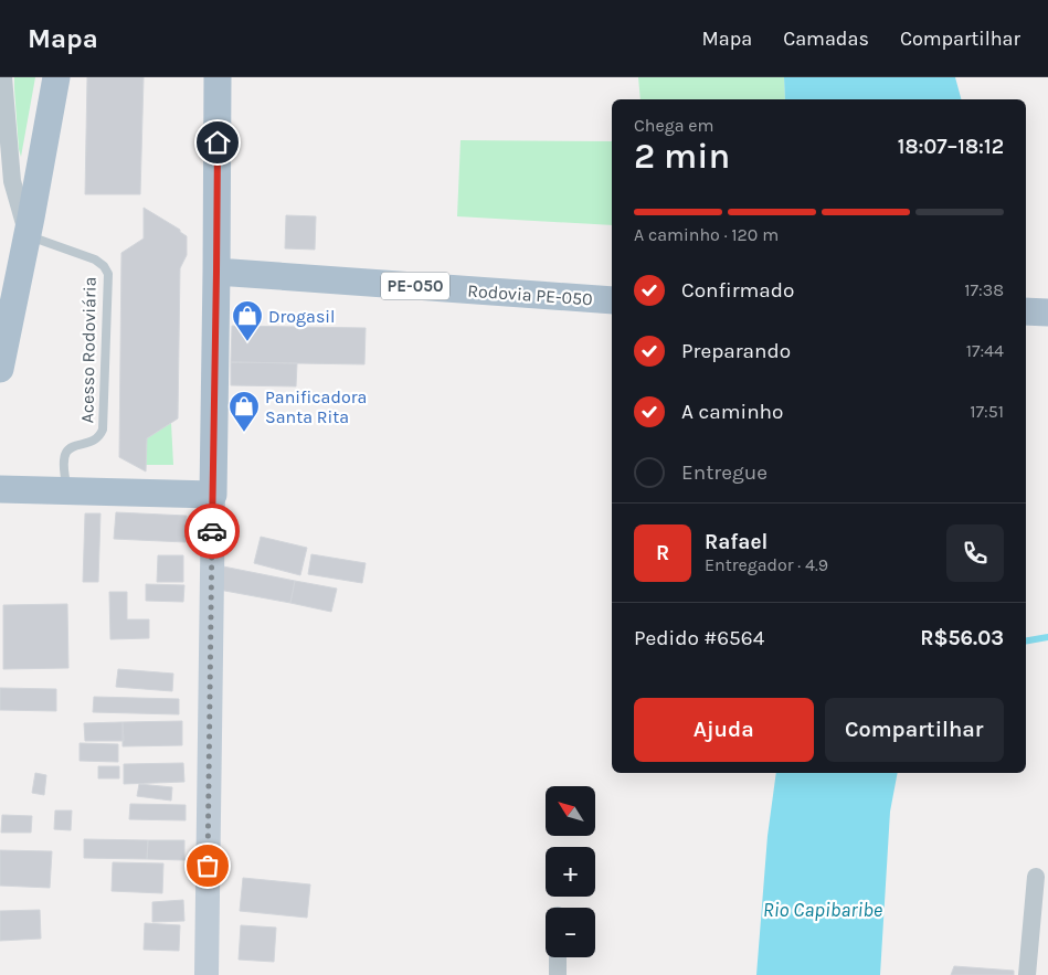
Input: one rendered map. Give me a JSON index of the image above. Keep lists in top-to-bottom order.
{
  "streets": {
    "main road": ["PE-050", "Rodovia PE-050"],
    "lane": ["Acesso Rodoviária"]
  },
  "water": ["Rio Capibaribe"],
  "places": {
    "shop": ["Drogasil", "Panificadora Santa Rita"]
  },
  "north": "top left",
  "page": {
    "header": "Mapa",
    "nav": ["Mapa", "Camadas", "Compartilhar"],
    "heading": ["2 min", "Chega em", "18:07–18:12"],
    "panel": [
      "Rafael",
      "Entregador · 4.9",
      "Pedido #6564",
      "R$56.03"
    ],
    "bar": "A caminho · 120 m",
    "list": [
      ["Confirmado", "17:38"],
      ["Preparando", "17:44"],
      ["A caminho", "17:51"],
      "Entregue"
    ],
    "round": "R",
    "buttons": ["Ajuda", "Compartilhar"],
    "map_buttons": ["+", "−"]
  }
}
